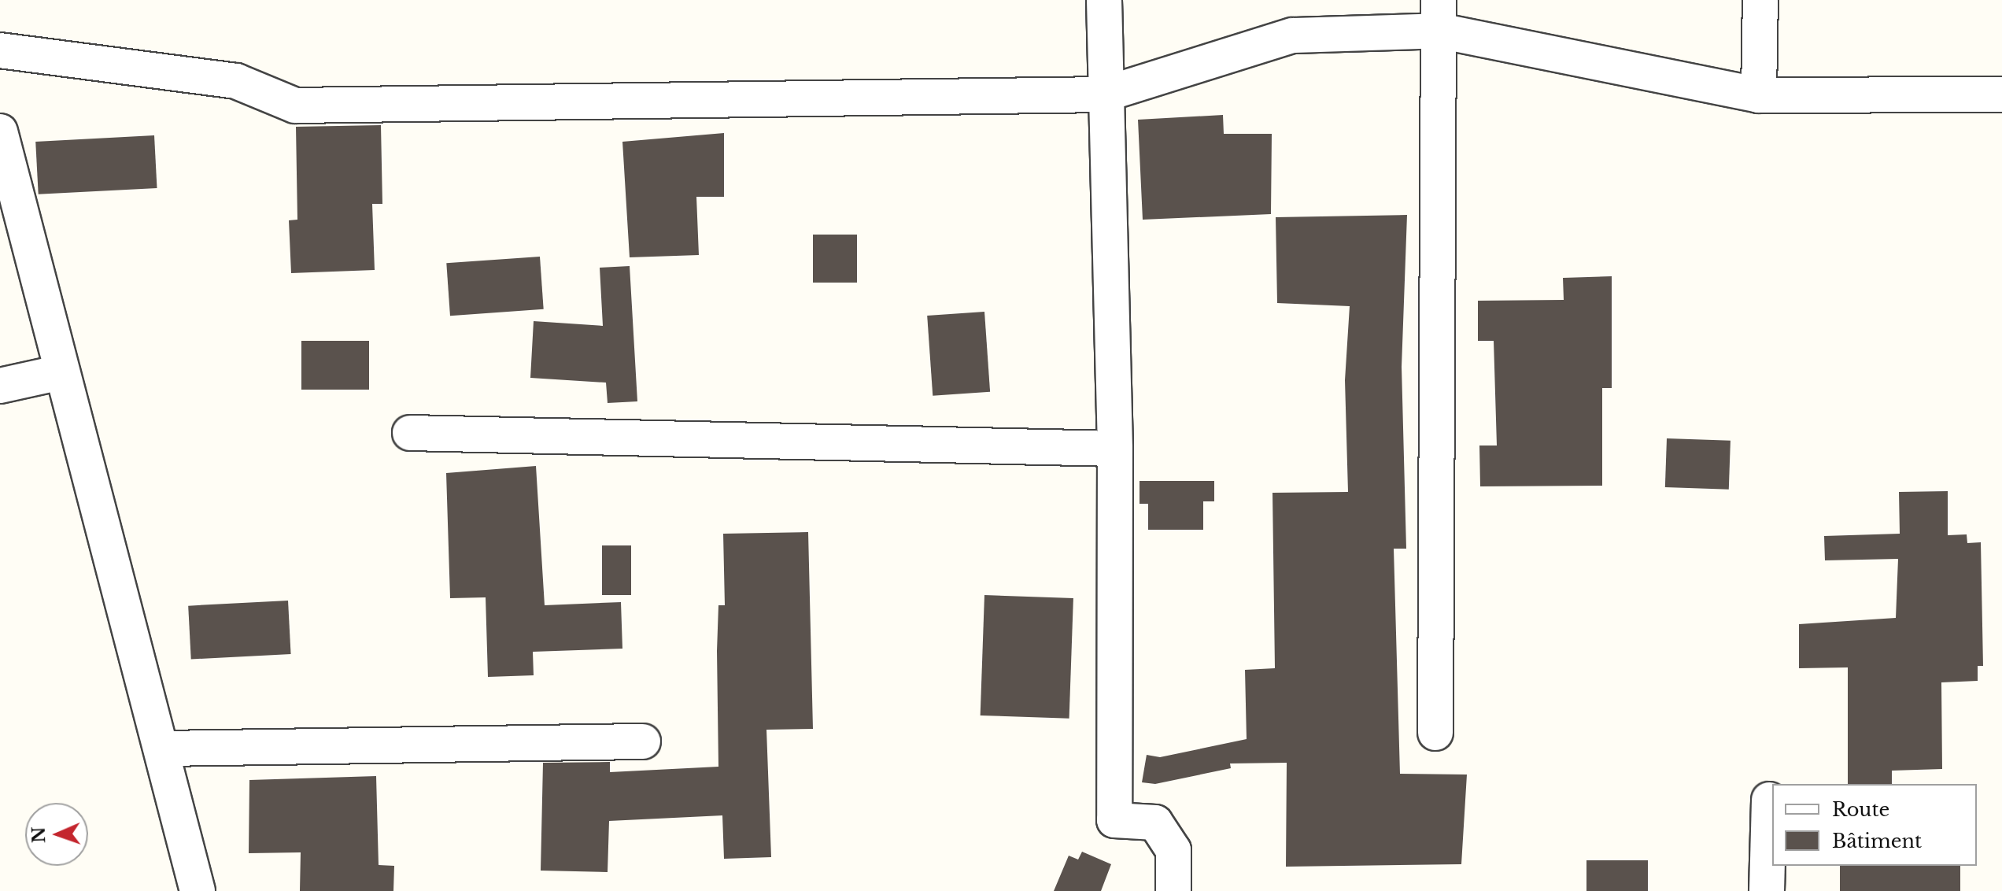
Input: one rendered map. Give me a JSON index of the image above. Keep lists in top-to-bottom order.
{
  "legend": ["Route", "Bâtiment"],
  "north": "left"
}
